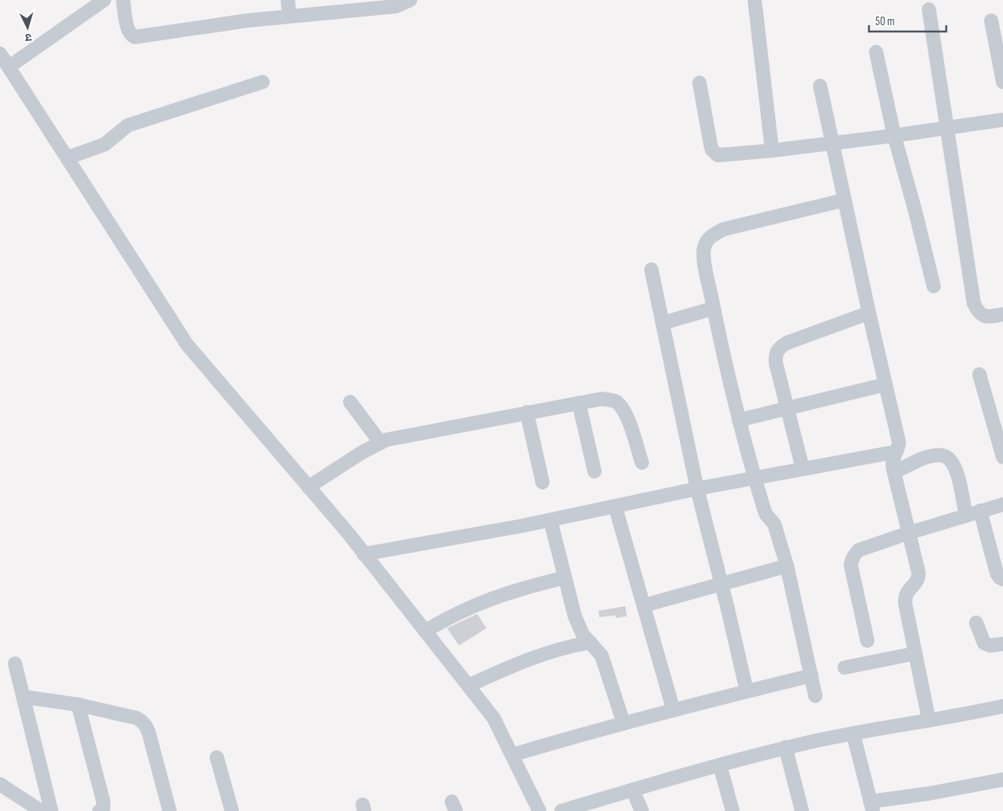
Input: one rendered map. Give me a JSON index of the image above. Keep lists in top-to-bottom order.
{
  "scale_bar": "50 m",
  "north": "bottom"
}
